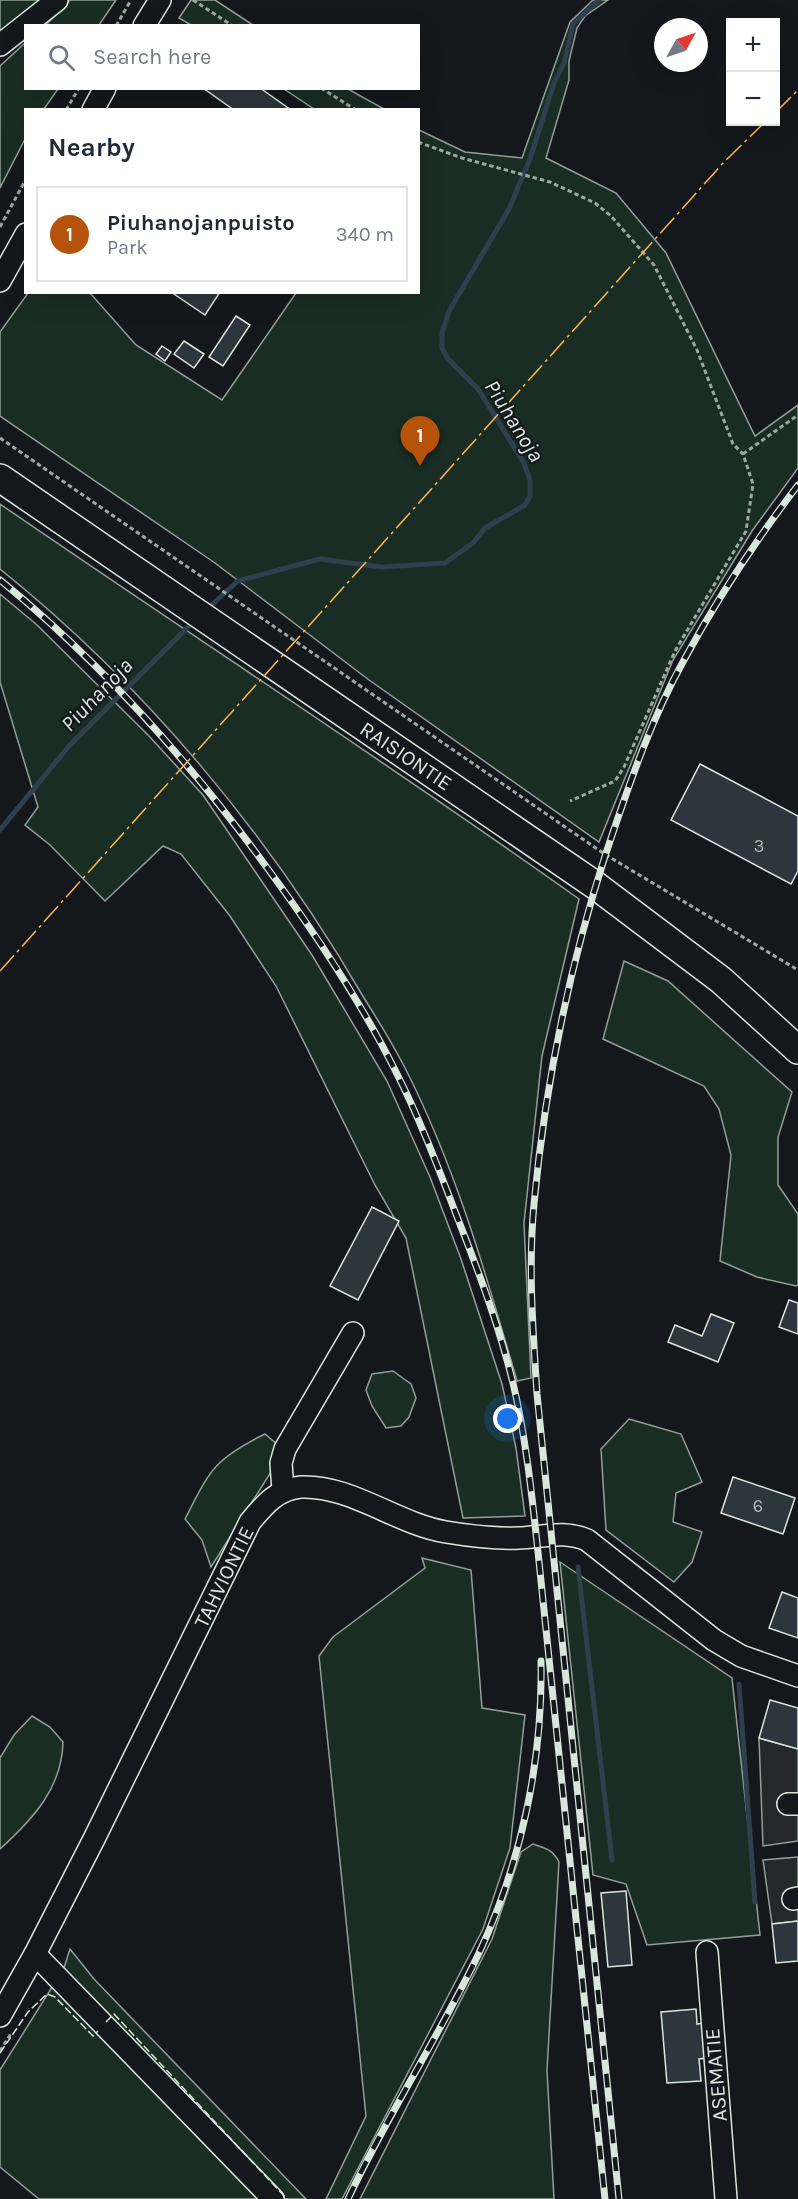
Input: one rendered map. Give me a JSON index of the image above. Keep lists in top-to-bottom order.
{
  "streets": {
    "main road": ["RAISIONTIE"],
    "street": ["TAHVIONTIE", "ASEMATIE"]
  },
  "water": ["Piuhanoja"],
  "house_numbers": ["3", "6"],
  "north": "top right",
  "page": {
    "map_buttons": ["+", "−"],
    "search": "Search here",
    "heading": "Nearby",
    "list": [
      {
        "mark": "1",
        "name": "Piuhanojanpuisto",
        "note": "Park",
        "value": "340 m"
      }
    ],
    "pins": "1"
  }
}
